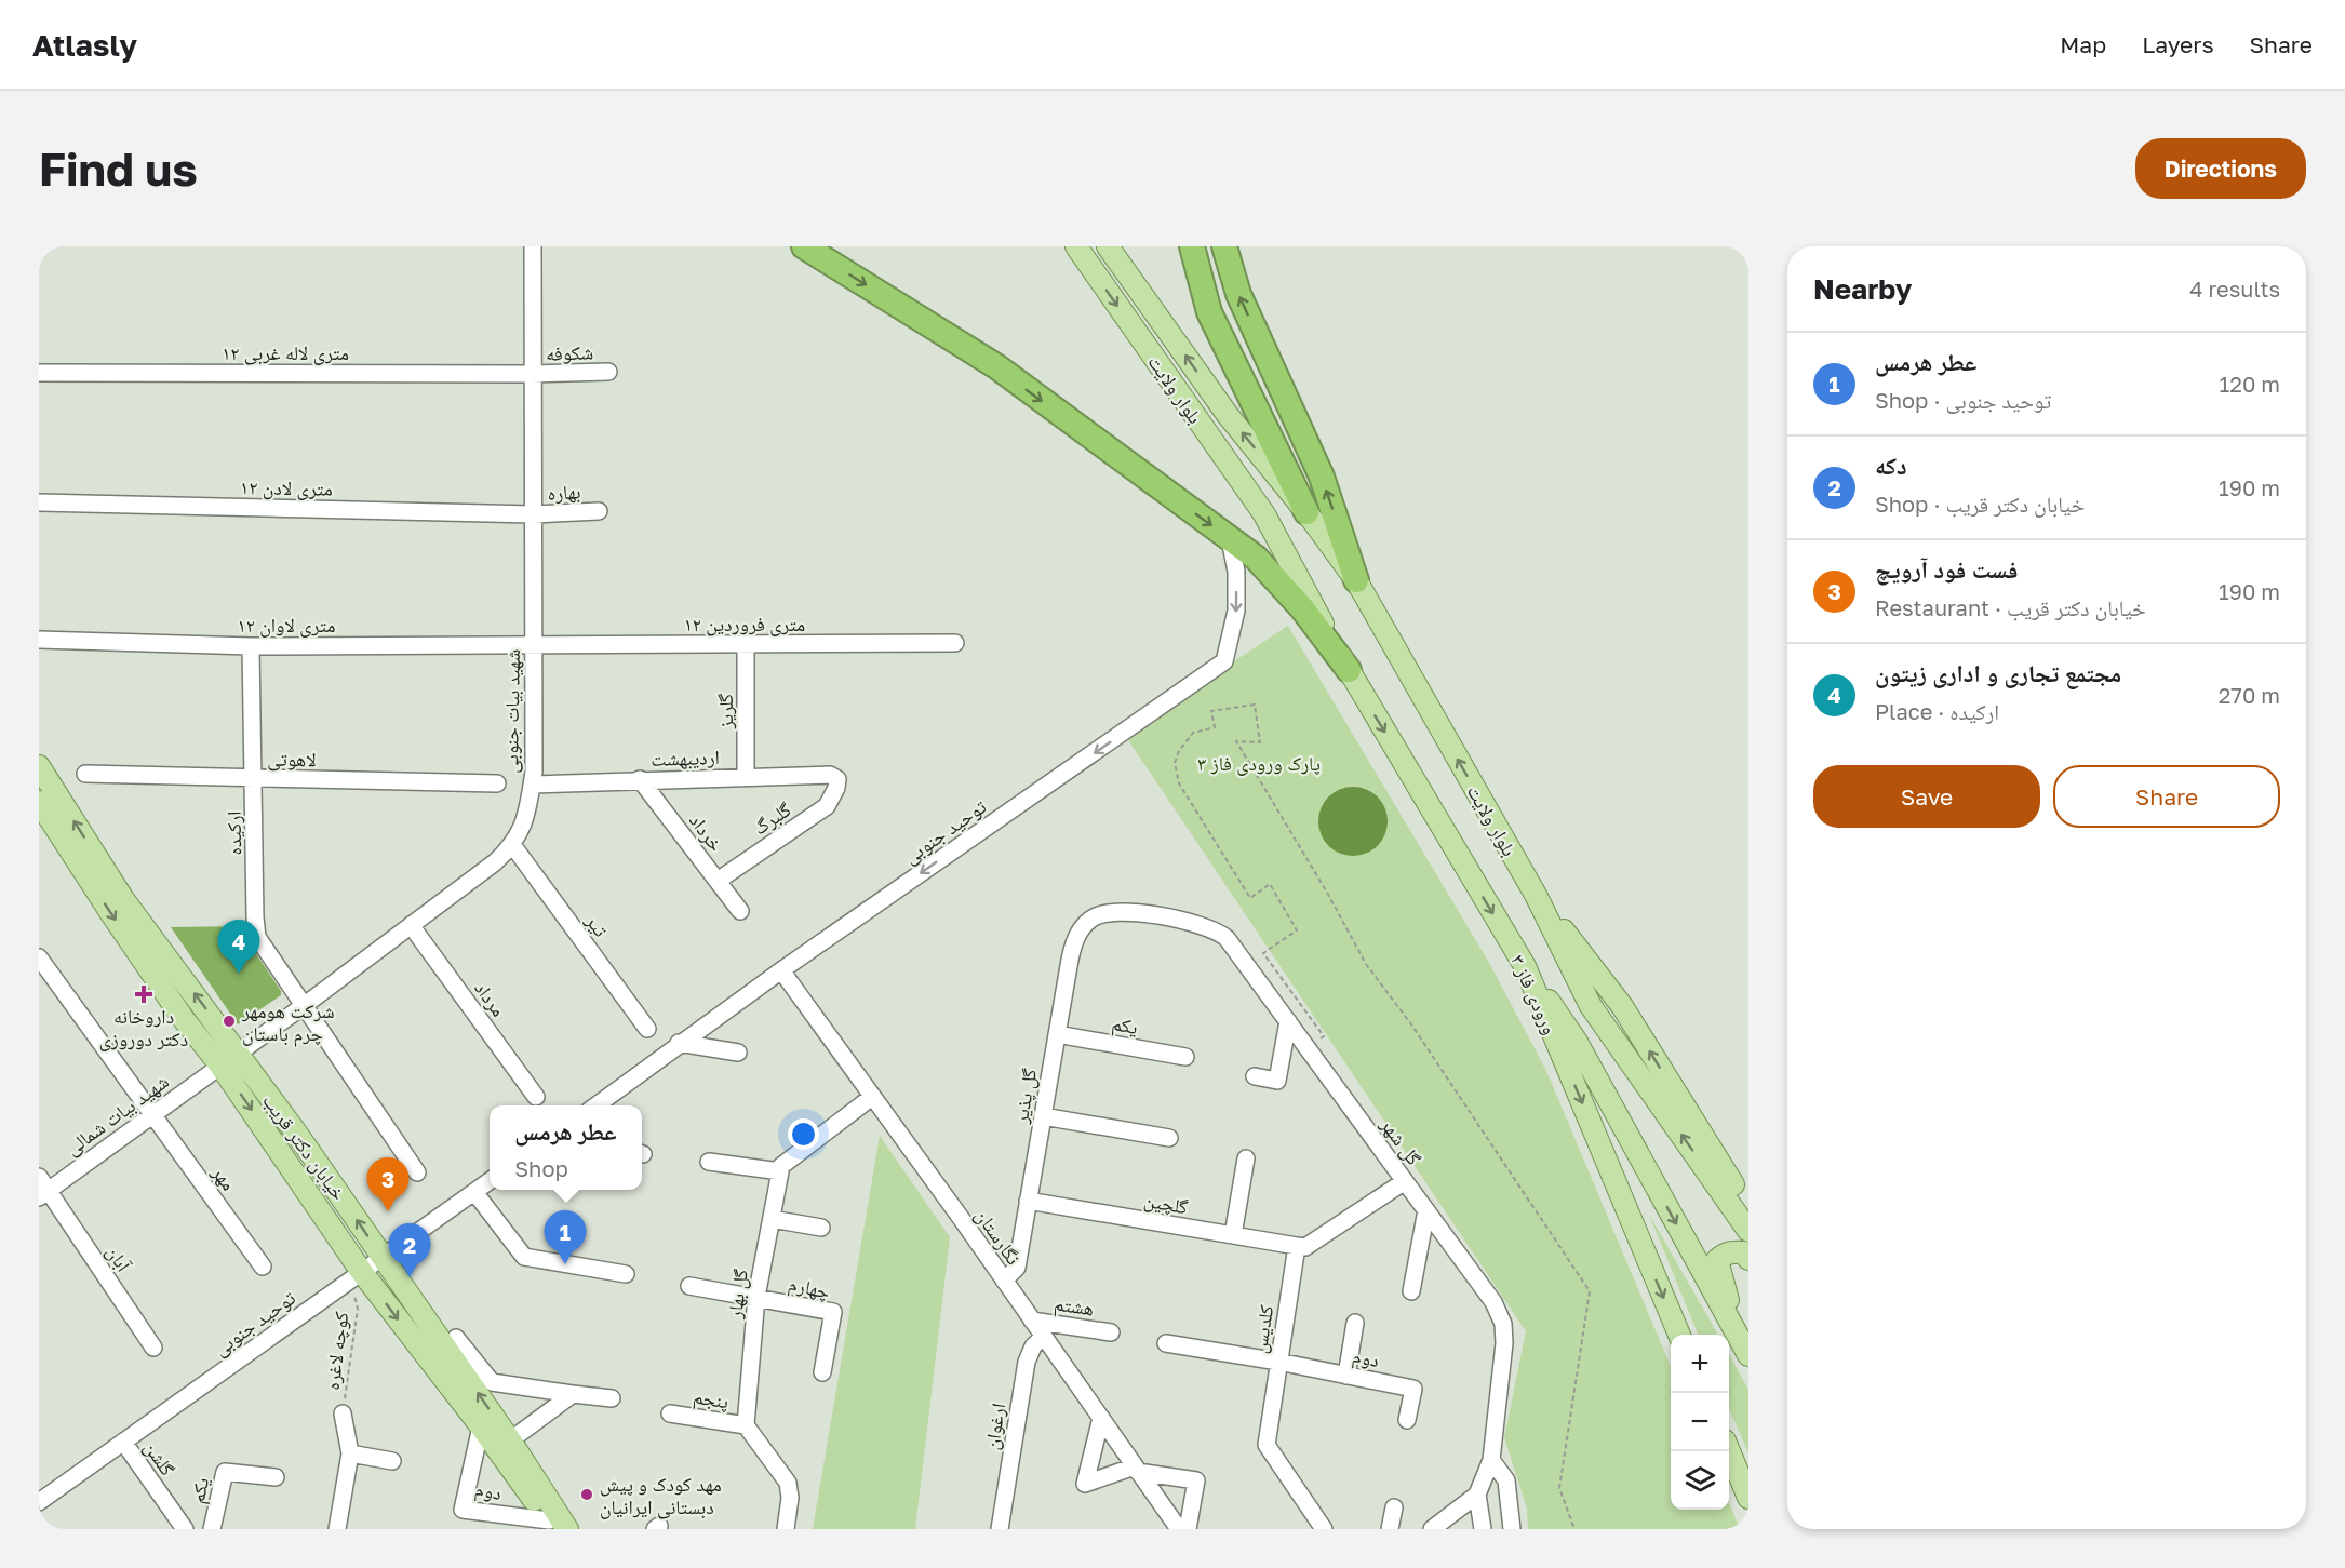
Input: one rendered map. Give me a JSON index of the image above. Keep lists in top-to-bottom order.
{
  "streets": {
    "main road": ["بلوار ولایت", "ورودی فاز ۳", "خیابان دکتر قریب"],
    "street": [
      "۱۲ متری لاله غربی",
      "شکوفه",
      "۱۲ متری لادن",
      "بهاره",
      "۱۲ متری فروردین",
      "۱۲ متری لاوان",
      "شهید بیات جنوبی",
      "گلریز",
      "اردیبهشت",
      "لاهوتی",
      "گلبرگ",
      "توحید جنوبی",
      "خرداد",
      "ارکیده",
      "تیر",
      "مرداد",
      "یکم",
      "گل پذیر",
      "شهید بیات شمالی",
      "گل شهر",
      "مهر",
      "گلچین",
      "نگارستان",
      "آبان",
      "چهارم",
      "گل بهار",
      "هشتم",
      "کلدیس",
      "دوم",
      "پنجم",
      "ارغوان",
      "گلشن"
    ],
    "path": ["کوچه لاغره"]
  },
  "crossings": [
    ["۱۲ متری لاله غربی", "شکوفه"],
    ["۱۲ متری لاله غربی", "شهید بیات جنوبی"],
    ["شکوفه", "شهید بیات جنوبی"],
    ["بلوار ولایت", "ورودی فاز ۳"],
    ["۱۲ متری لادن", "بهاره"],
    ["۱۲ متری لادن", "شهید بیات جنوبی"],
    ["بهاره", "شهید بیات جنوبی"],
    ["۱۲ متری فروردین", "۱۲ متری لاوان"],
    ["۱۲ متری فروردین", "شهید بیات جنوبی"],
    ["۱۲ متری فروردین", "گلریز"],
    ["۱۲ متری لاوان", "شهید بیات جنوبی"],
    ["۱۲ متری لاوان", "ارکیده"],
    ["شهید بیات جنوبی", "اردیبهشت"],
    ["شهید بیات جنوبی", "ارکیده"],
    ["شهید بیات جنوبی", "تیر"],
    ["شهید بیات جنوبی", "مرداد"],
    ["شهید بیات جنوبی", "شهید بیات شمالی"],
    ["شهید بیات جنوبی", "خیابان دکتر قریب"],
    ["گلریز", "اردیبهشت"],
    ["اردیبهشت", "گلبرگ"],
    ["اردیبهشت", "خرداد"],
    ["لاهوتی", "ارکیده"],
    ["گلبرگ", "خرداد"],
    ["توحید جنوبی", "خیابان دکتر قریب"],
    ["توحید جنوبی", "نگارستان"],
    ["توحید جنوبی", "گلشن"],
    ["یکم", "گل پذیر"],
    ["گل پذیر", "گل شهر"],
    ["گل پذیر", "گلچین"],
    ["گل پذیر", "نگارستان"],
    ["شهید بیات شمالی", "خیابان دکتر قریب"],
    ["شهید بیات شمالی", "مهر"],
    ["شهید بیات شمالی", "آبان"],
    ["خیابان دکتر قریب", "دوم"],
    ["گلچین", "کلدیس"],
    ["نگارستان", "هشتم"],
    ["نگارستان", "ارغوان"],
    ["چهارم", "گل بهار"],
    ["گل بهار", "پنجم"],
    ["کلدیس", "دوم"]
  ],
  "one_way": ["توحید جنوبی"],
  "parks": ["پارک ورودی فاز ۳"],
  "places": {
    "health": ["داروخانه دکتر دوروزی"],
    "other": ["شرکت هومهر چرم باستان", "مهد کودک و پیش دبستانی ایرانیان"]
  },
  "page": {
    "header": "Atlasly",
    "nav": ["Map", "Layers", "Share"],
    "buttons": [
      "Directions",
      ["Save", "Share"]
    ],
    "title": "Find us",
    "heading": ["Nearby", "4 results"],
    "list": [
      {
        "mark": "1",
        "name": "عطر هرمس",
        "note": "Shop · توحید جنوبی",
        "value": "120 m"
      },
      {
        "mark": "2",
        "name": "دکه",
        "note": "Shop · خیابان دکتر قریب",
        "value": "190 m"
      },
      {
        "mark": "3",
        "name": "فست فود آرویچ",
        "note": "Restaurant · خیابان دکتر قریب",
        "value": "190 m"
      },
      {
        "mark": "4",
        "name": "مجتمع تجاری و اداری زیتون",
        "note": "Place · ارکیده",
        "value": "270 m"
      }
    ],
    "pins": [
      "4",
      "3",
      "1",
      "2"
    ],
    "popup": ["عطر هرمس", "Shop"],
    "map_buttons": ["+", "−"]
  }
}
